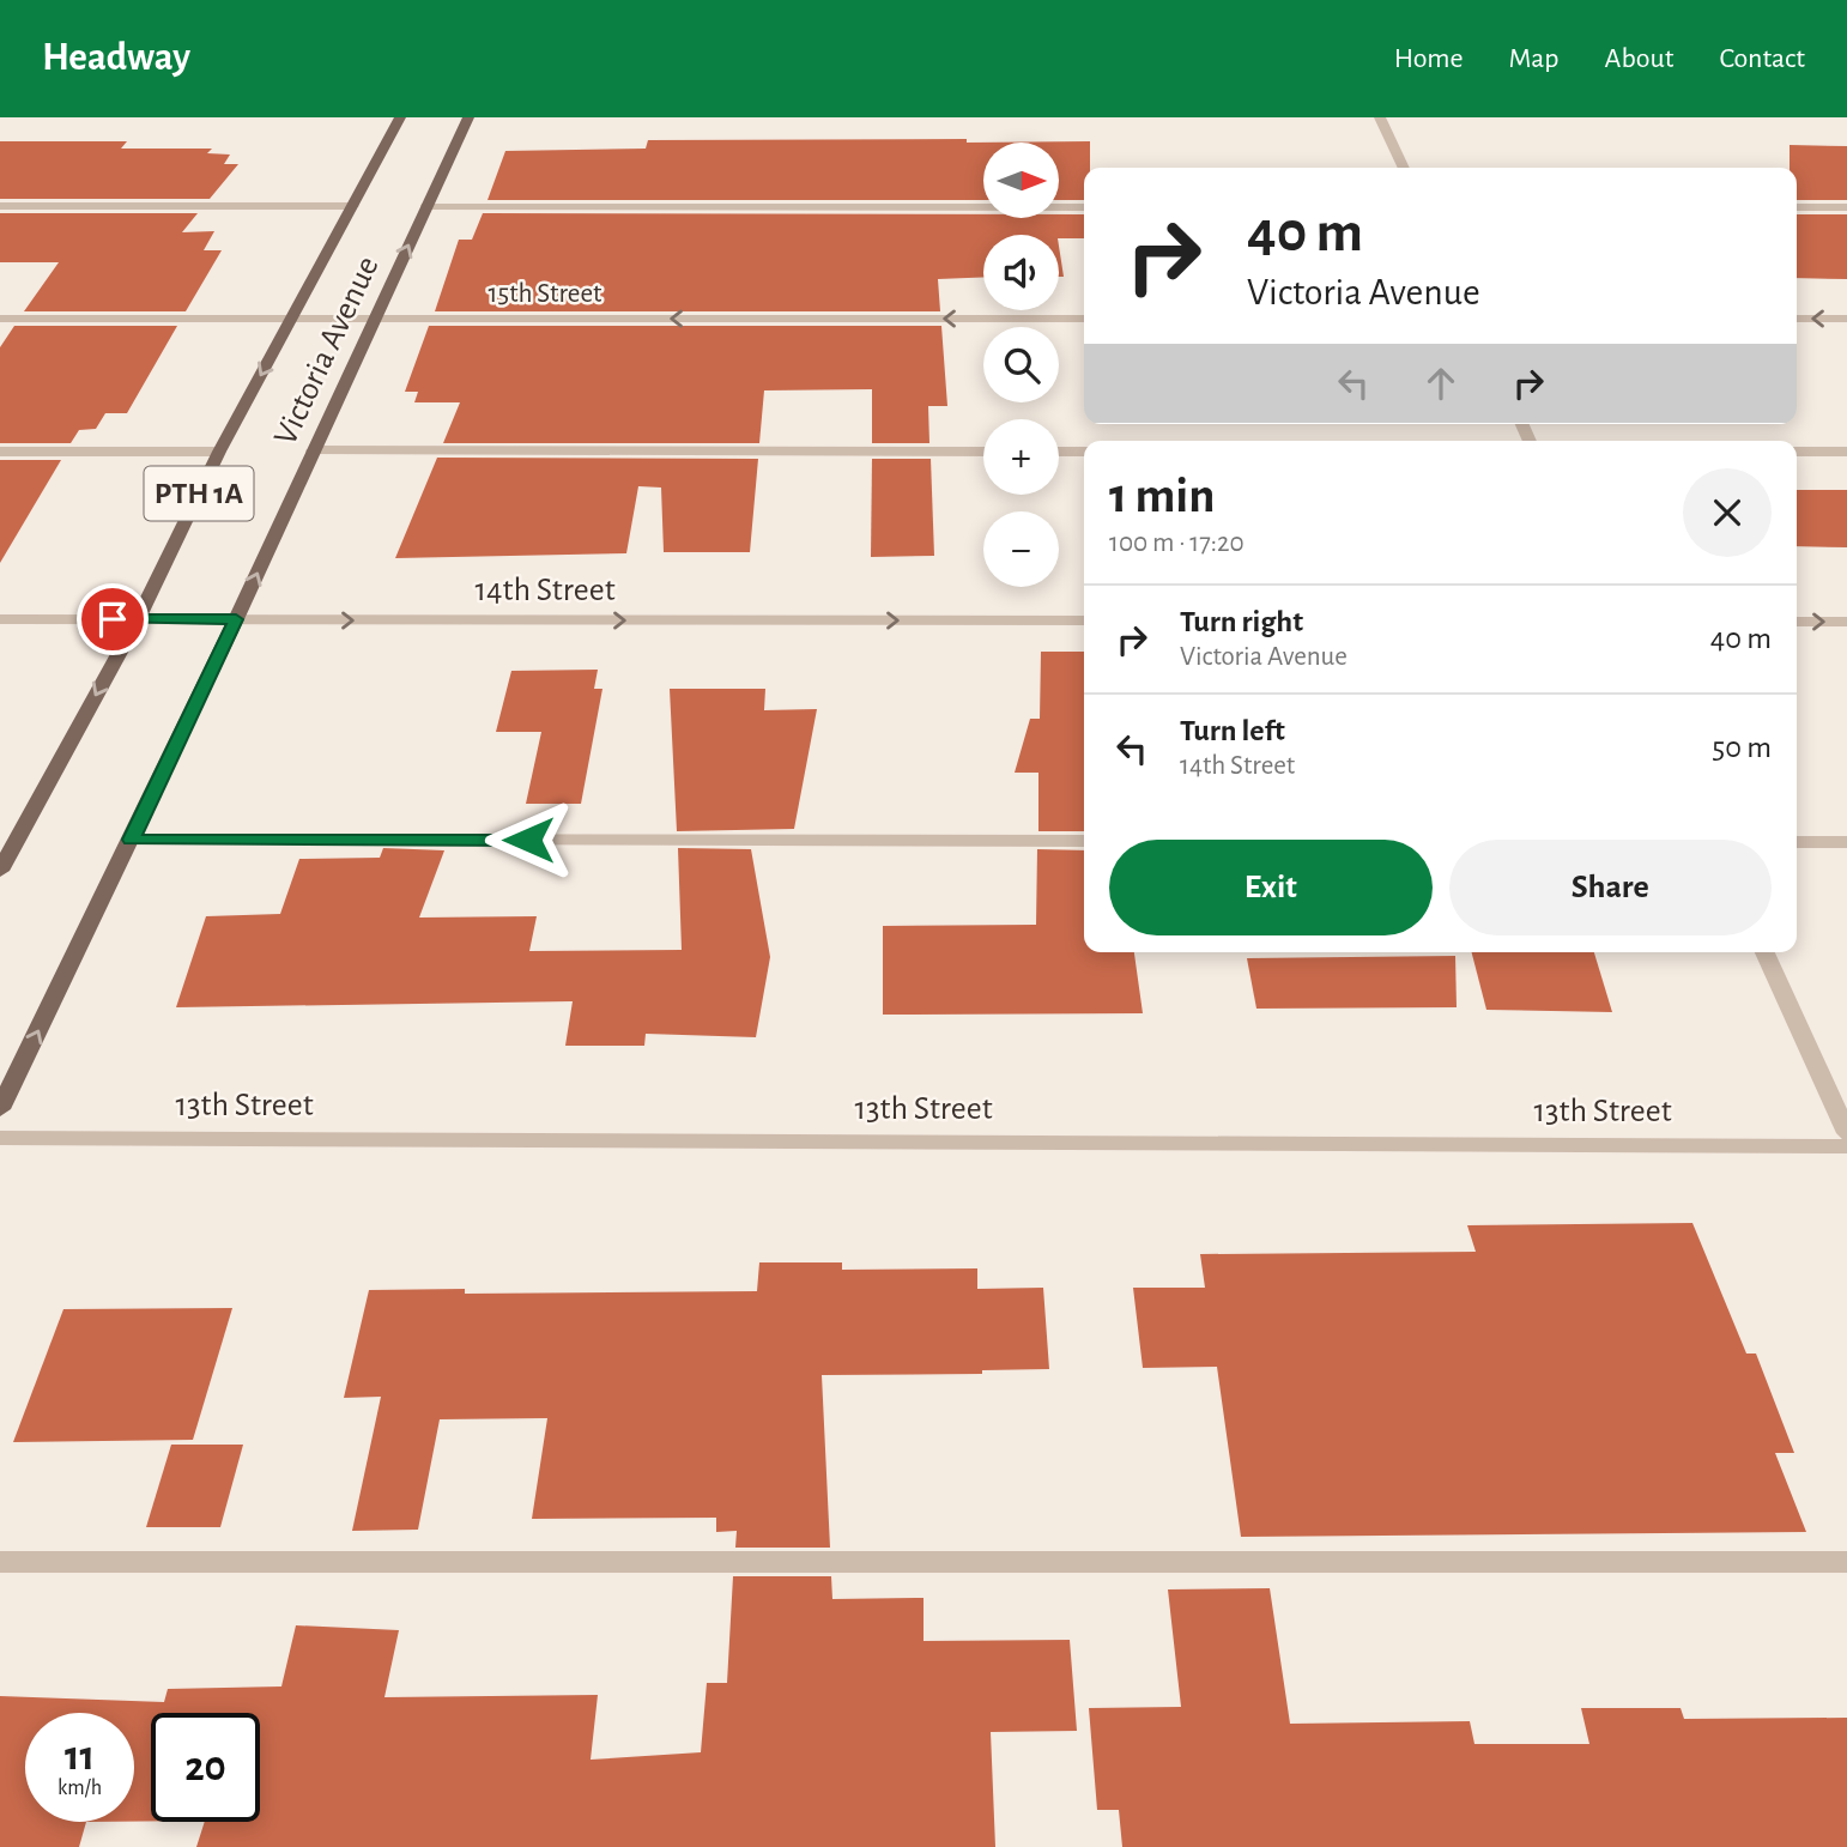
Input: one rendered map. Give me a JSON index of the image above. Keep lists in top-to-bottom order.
{
  "streets": {
    "main road": ["Victoria Avenue", "PTH 1A"],
    "street": ["15th Street", "14th Street", "13th Street"]
  },
  "crossings": [
    ["15th Street", "Victoria Avenue"],
    ["Victoria Avenue", "14th Street"]
  ],
  "north": "right",
  "page": {
    "header": "Headway",
    "nav": [
      "Home",
      "Map",
      "About",
      "Contact"
    ],
    "map_buttons": ["+", "−"],
    "turn": ["40 m", "Victoria Avenue"],
    "heading": ["1 min", "100 m · 17:20"],
    "list": [
      {
        "name": "Turn right",
        "note": "Victoria Avenue",
        "value": "40 m"
      },
      {
        "name": "Turn left",
        "note": "14th Street",
        "value": "50 m"
      }
    ],
    "buttons": ["Exit", "Share"],
    "speed": "11 km/h",
    "limit": "20"
  }
}
